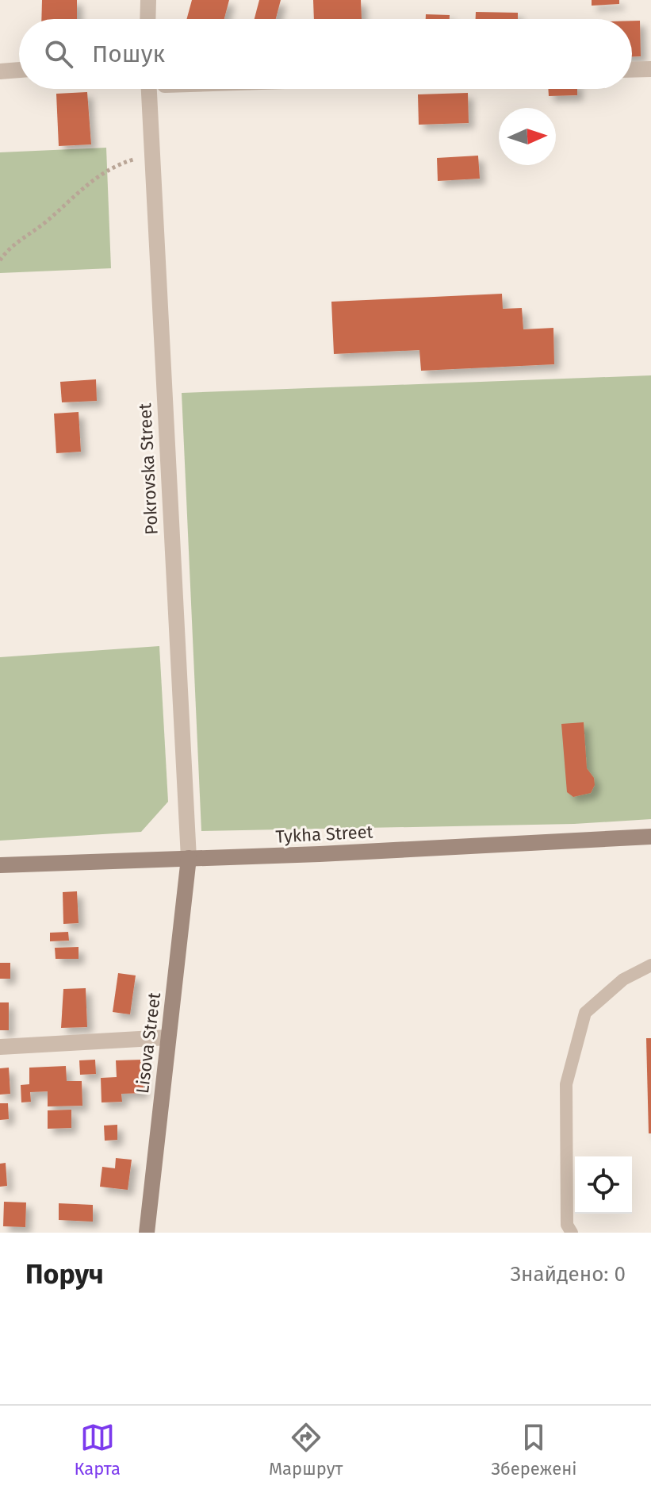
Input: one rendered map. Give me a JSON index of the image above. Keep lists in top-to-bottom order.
{
  "streets": {
    "main road": ["Tykha Street", "Lisova Street"],
    "street": ["Pokrovska Street"]
  },
  "crossings": [
    ["Pokrovska Street", "Tykha Street"],
    ["Pokrovska Street", "Lisova Street"],
    ["Tykha Street", "Lisova Street"]
  ],
  "north": "right",
  "page": {
    "search": "Пошук",
    "heading": ["Поруч", "Знайдено: 0"],
    "nav": ["Карта", "Маршрут", "Збережені"]
  }
}
